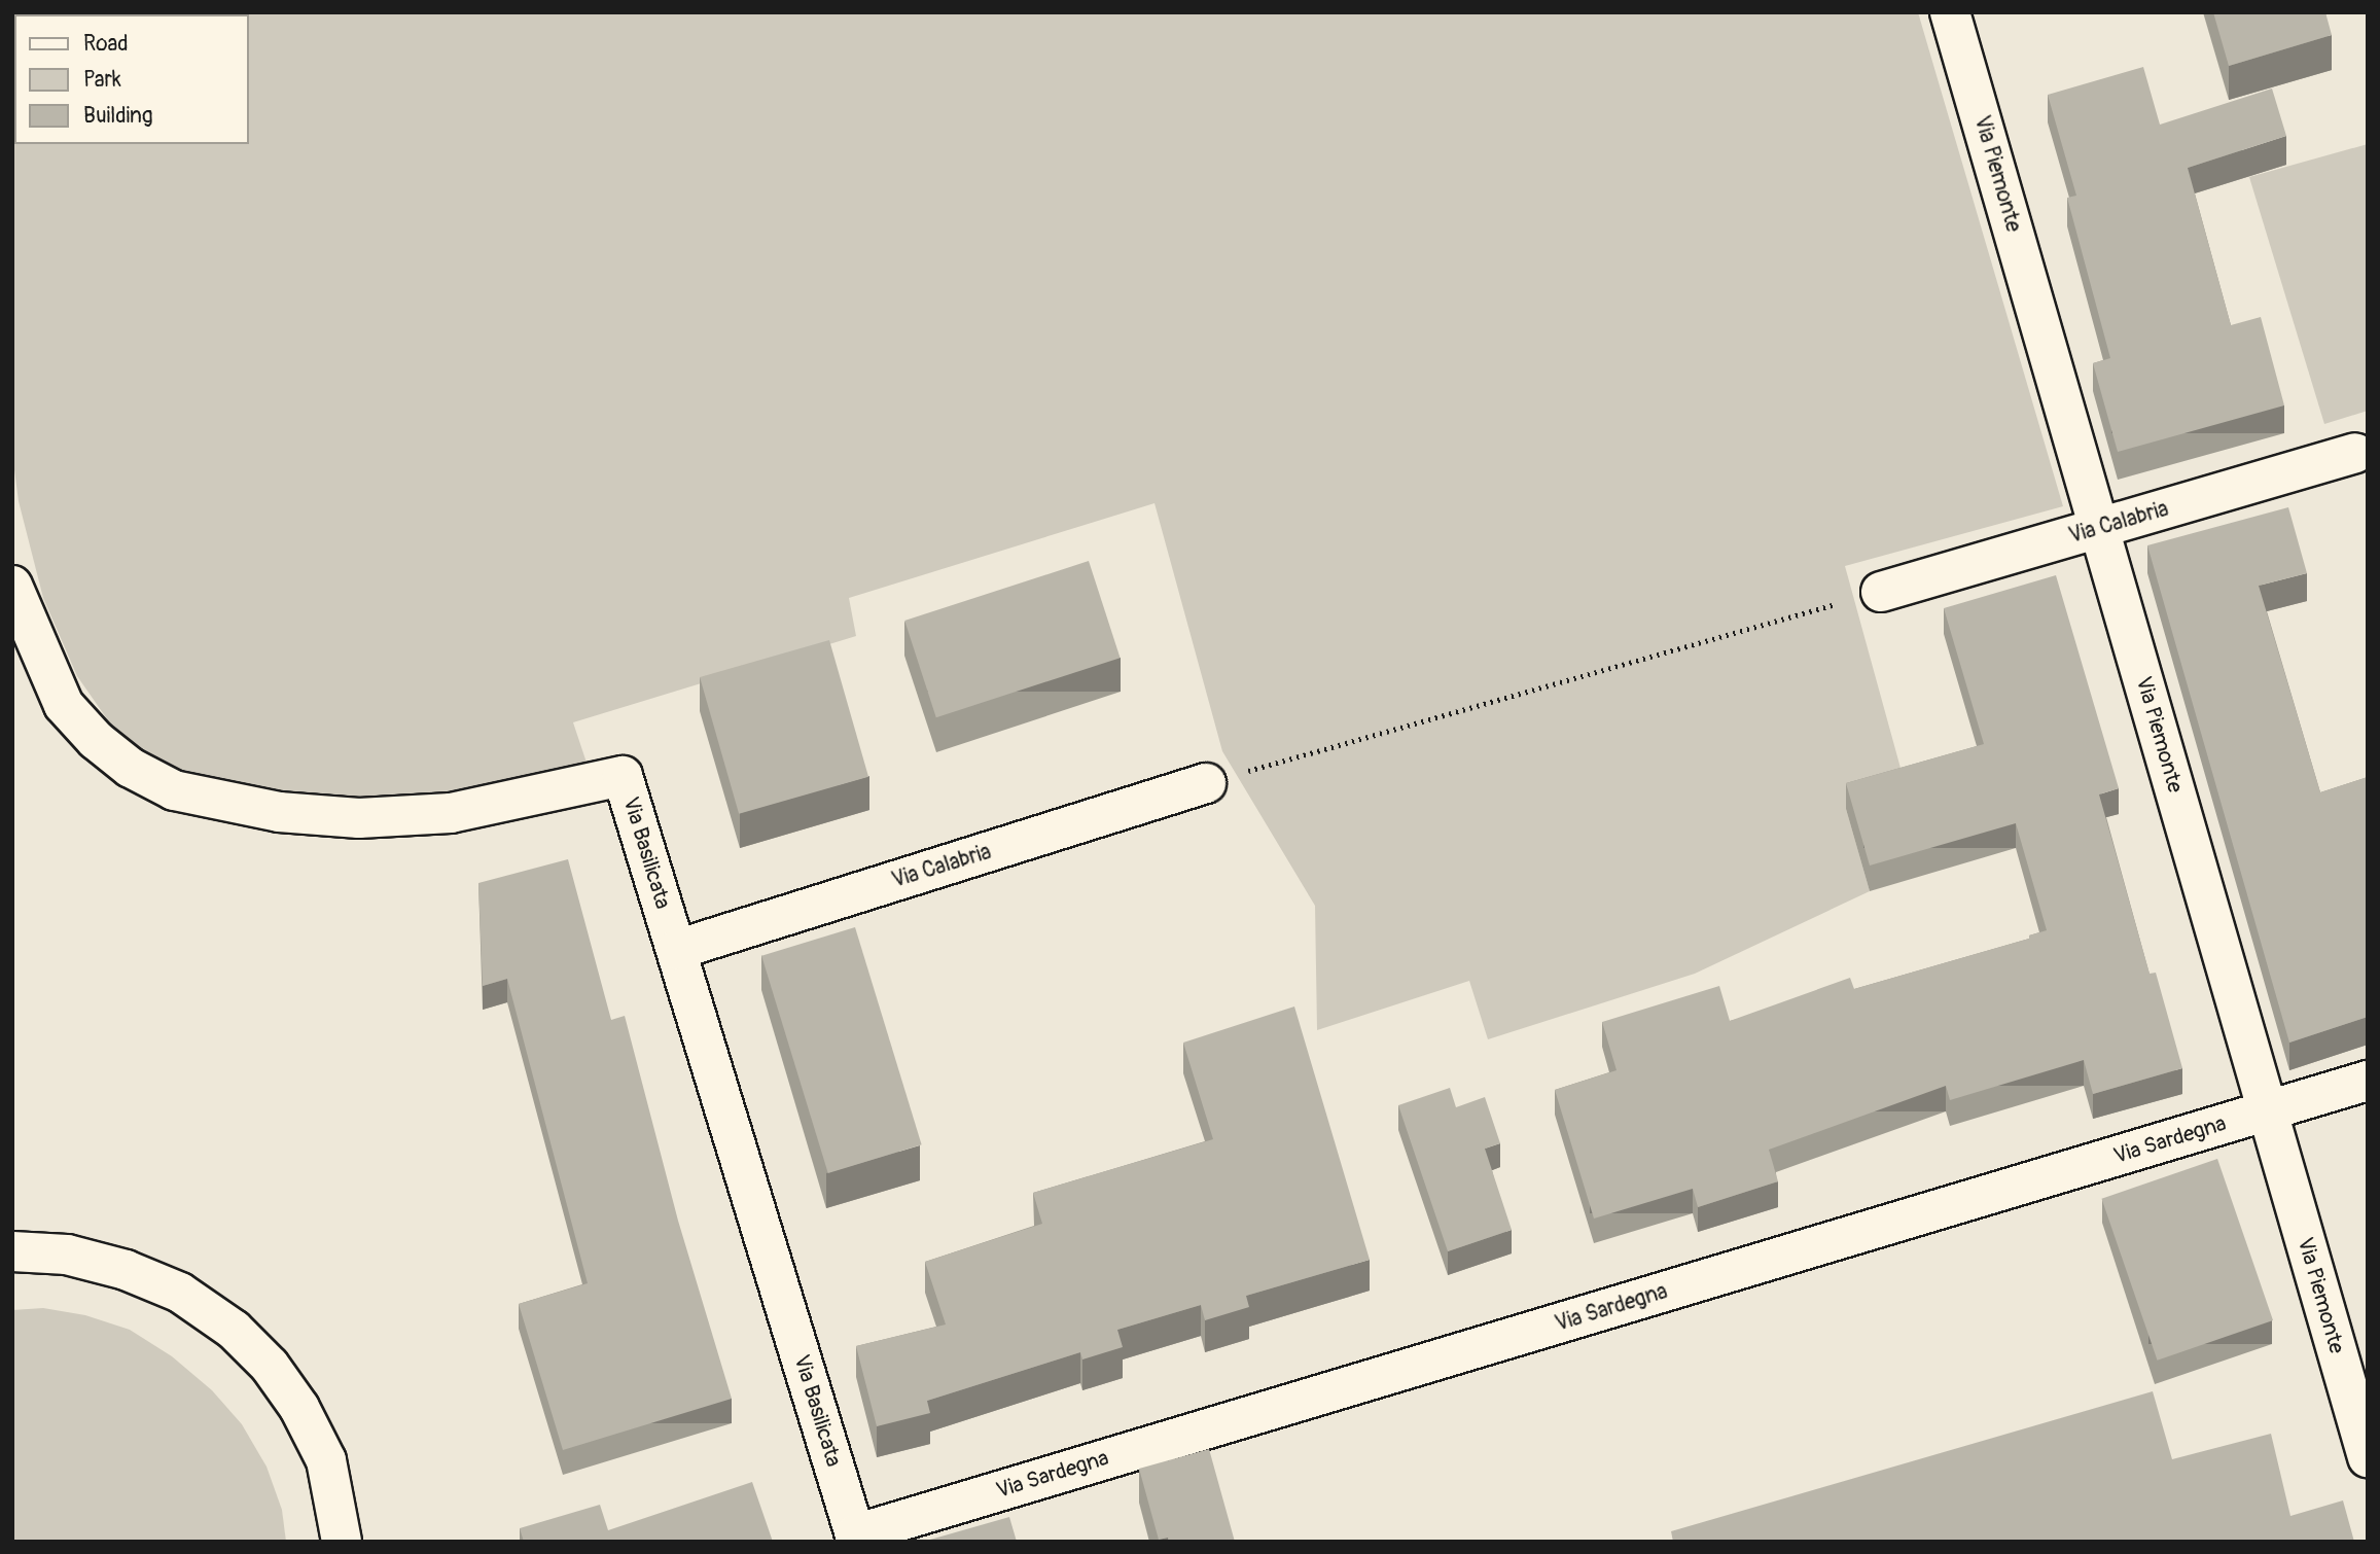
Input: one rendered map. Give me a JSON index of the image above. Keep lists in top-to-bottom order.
{
  "streets": {
    "street": [
      "Via Piemonte",
      "Via Calabria",
      "Via Basilicata",
      "Via Sardegna"
    ]
  },
  "crossings": [
    ["Via Piemonte", "Via Calabria"],
    ["Via Piemonte", "Via Sardegna"],
    ["Via Calabria", "Via Basilicata"],
    ["Via Basilicata", "Via Sardegna"]
  ],
  "legend": ["Road", "Park", "Building"]
}
